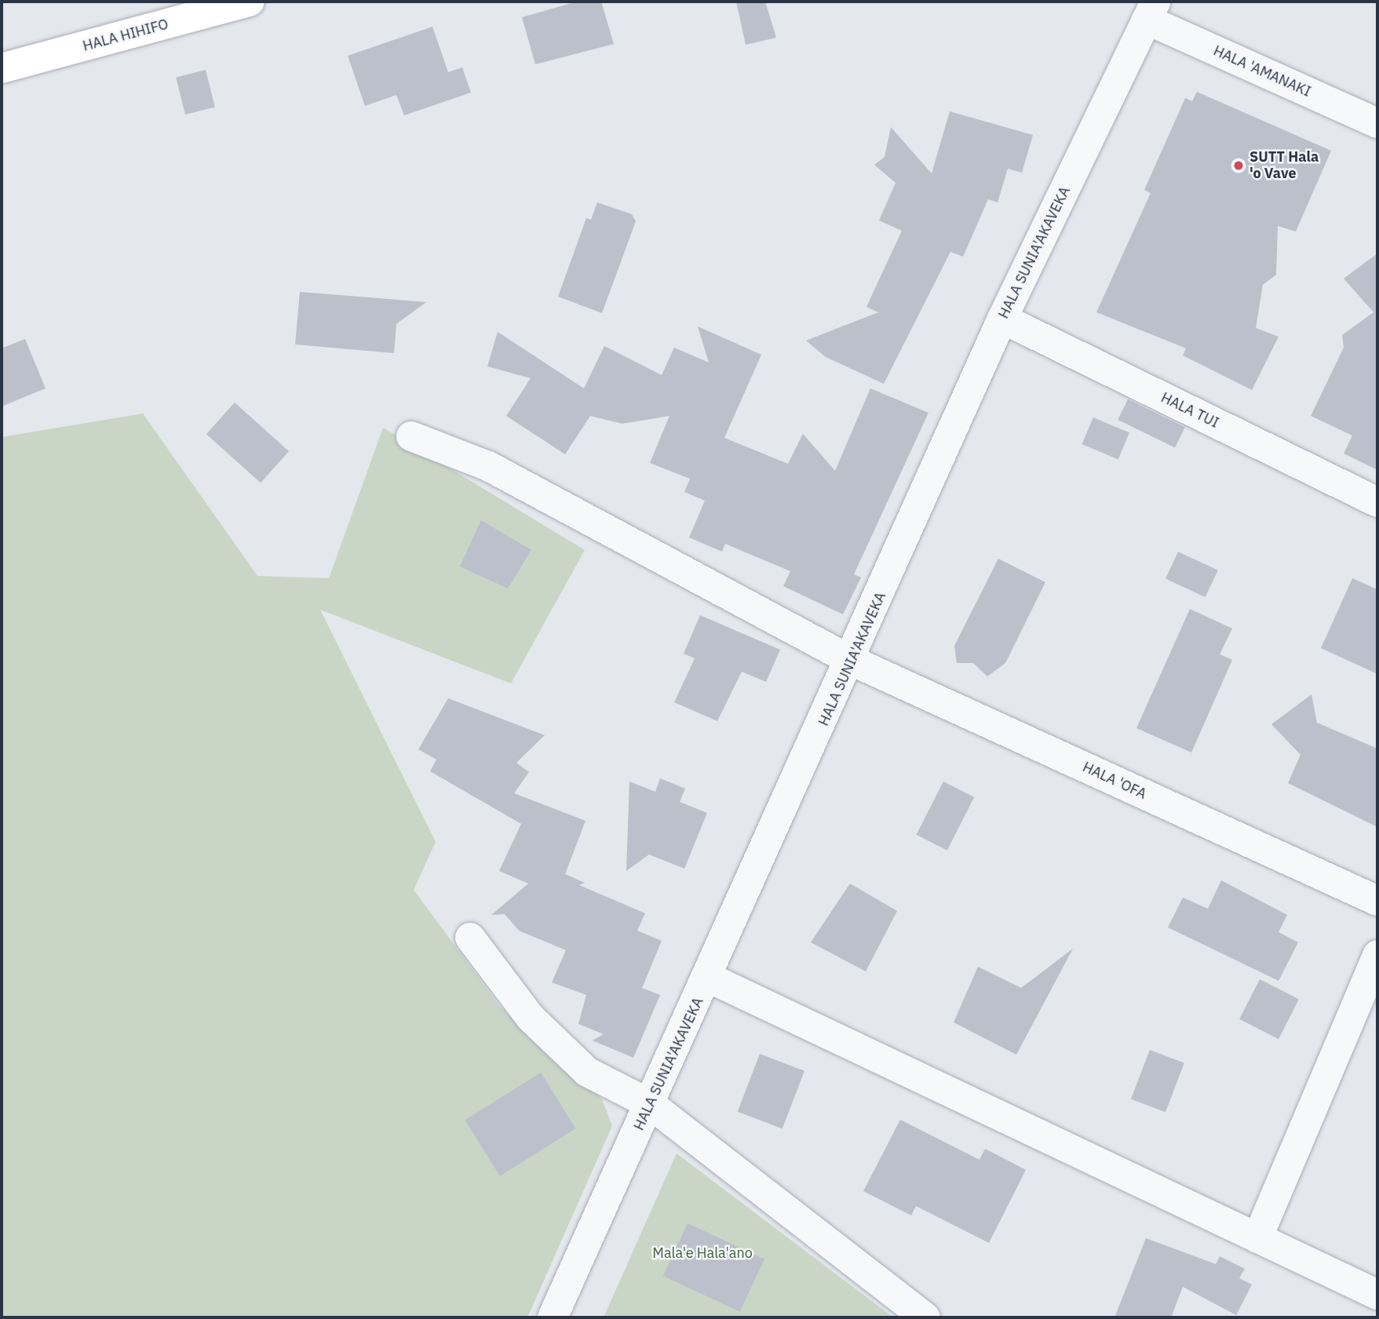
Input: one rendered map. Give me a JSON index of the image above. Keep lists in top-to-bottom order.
{
  "streets": {
    "main road": ["HALA HIHIFO"],
    "street": [
      "HALA 'AMANAKI",
      "HALA SUNIA'AKAVEKA",
      "HALA TUI",
      "HALA 'OFA"
    ]
  },
  "crossings": [
    ["HALA 'AMANAKI", "HALA SUNIA'AKAVEKA"],
    ["HALA SUNIA'AKAVEKA", "HALA TUI"],
    ["HALA SUNIA'AKAVEKA", "HALA 'OFA"]
  ],
  "parks": ["Mala'e Hala'ano"],
  "places": ["SUTT Hala 'o Vave"]
}
